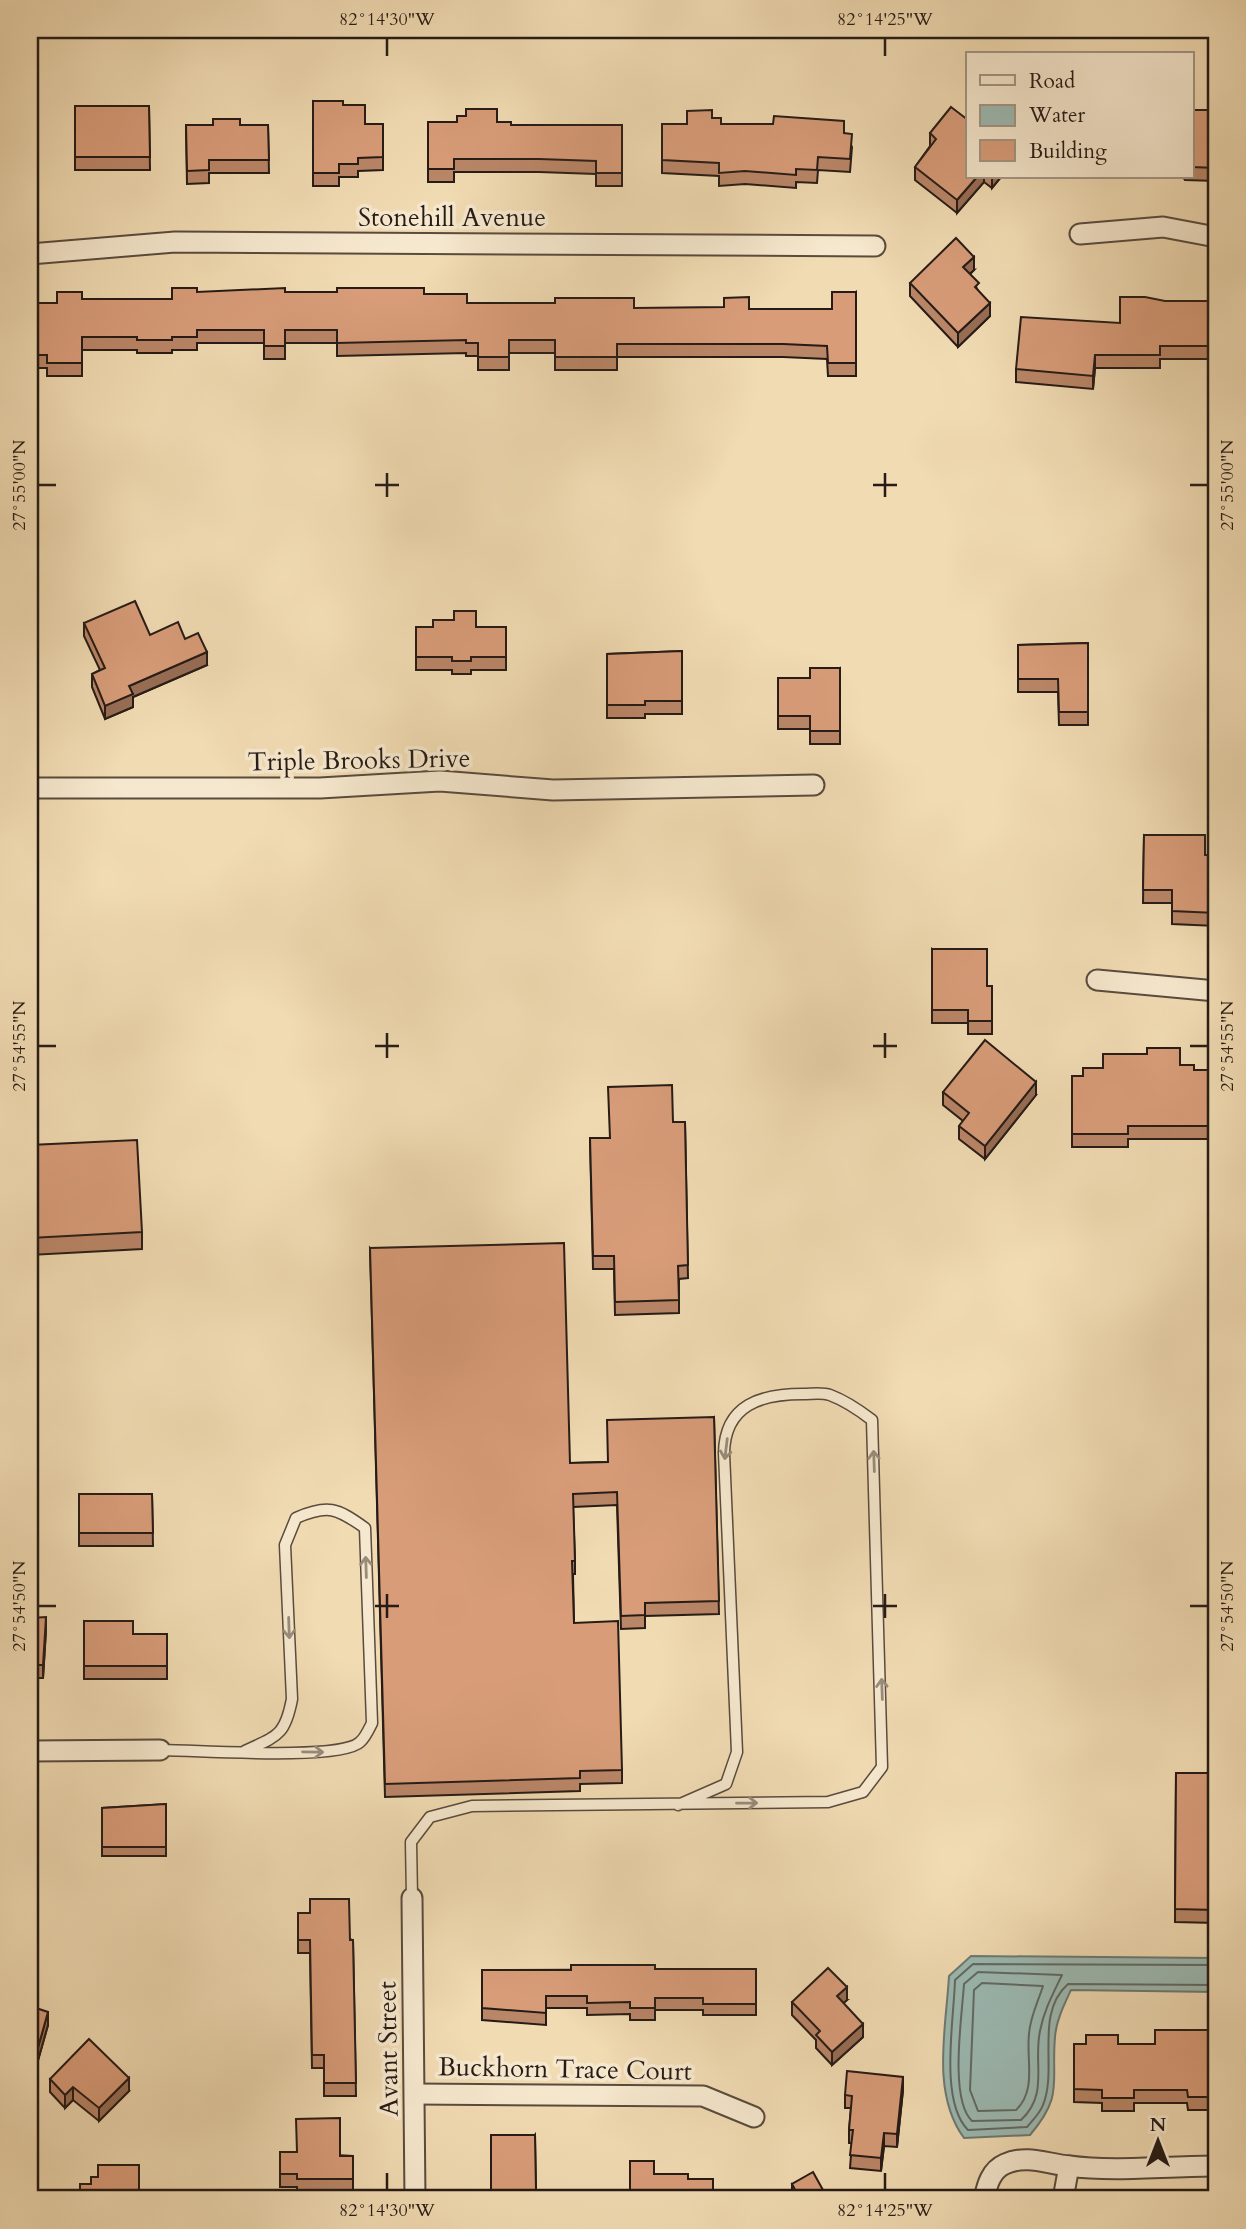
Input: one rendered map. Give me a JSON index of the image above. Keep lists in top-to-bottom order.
{
  "streets": {
    "street": [
      "Stonehill Avenue",
      "Triple Brooks Drive",
      "Avant Street",
      "Buckhorn Trace Court"
    ]
  },
  "crossings": [
    ["Avant Street", "Buckhorn Trace Court"]
  ],
  "legend": ["Road", "Water", "Building"],
  "north": "top",
  "coordinates": [
    "82°14'30\"W",
    "82°14'25\"W",
    "27°55'00\"N",
    "27°54'55\"N",
    "27°54'50\"N"
  ]
}
